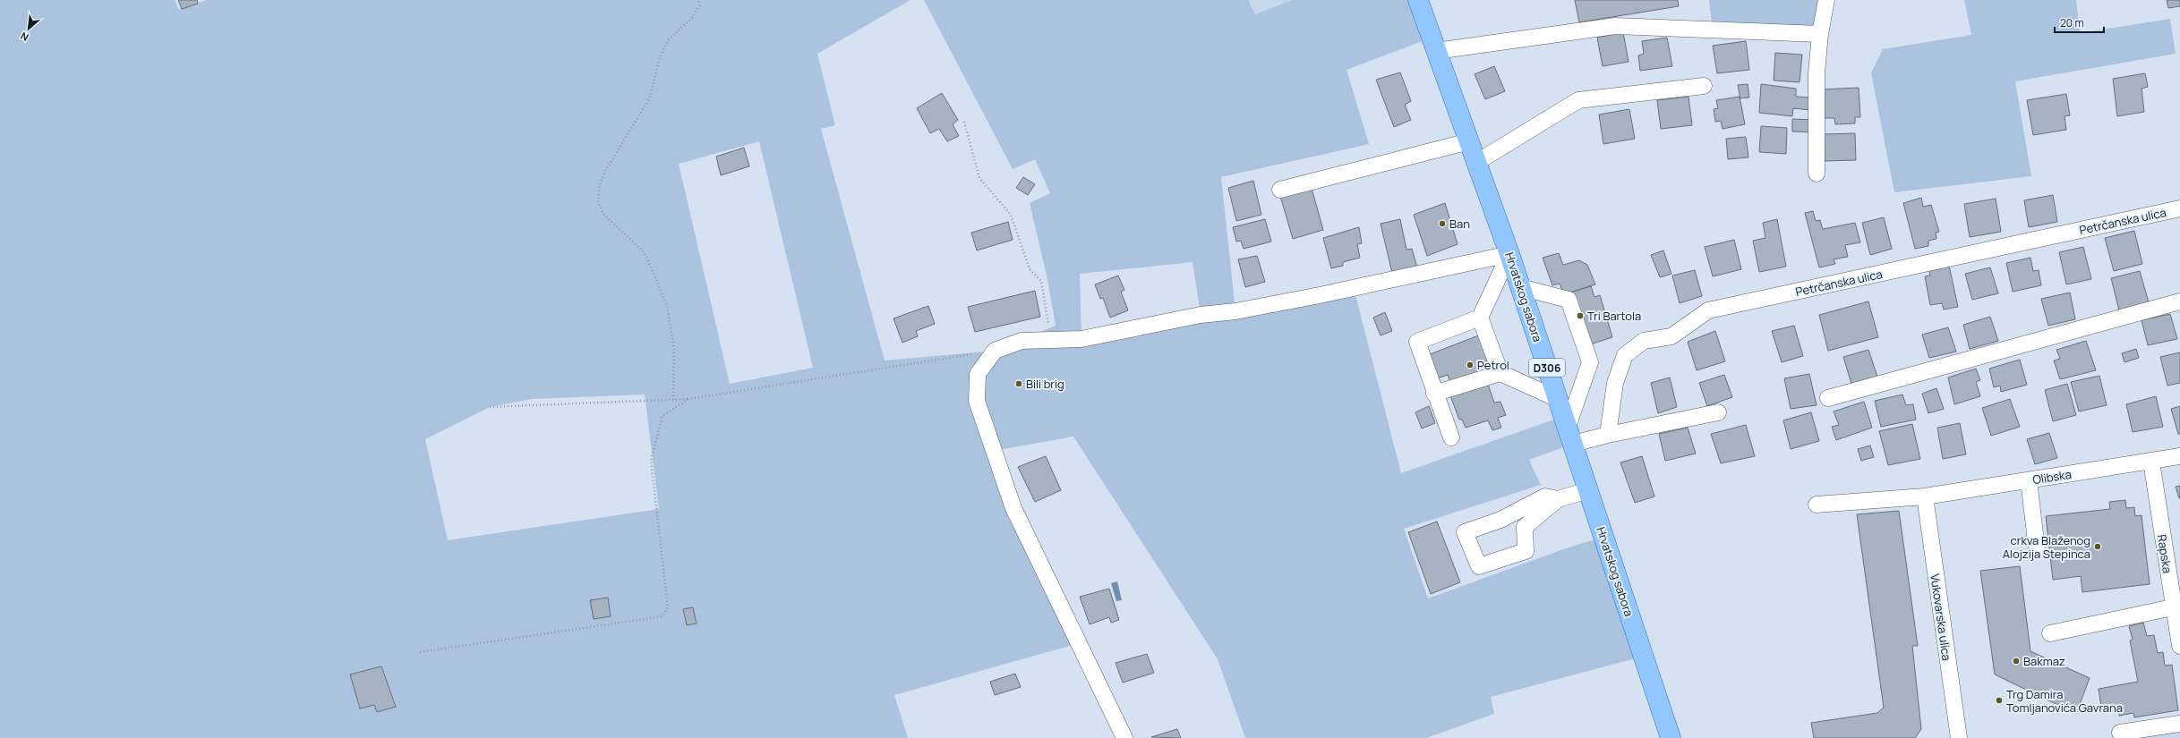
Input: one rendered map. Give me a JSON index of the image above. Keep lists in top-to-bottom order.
{
  "streets": {
    "main road": ["Hrvatskog sabora", "D306"],
    "street": [
      "Petrčanska ulica",
      "Olibska",
      "Rapska",
      "Vukovarska ulica"
    ]
  },
  "crossings": [
    ["Olibska", "Rapska"],
    ["Olibska", "Vukovarska ulica"]
  ],
  "places": [
    "Ban",
    "Tri Bartola",
    "Petrol",
    "Bili brig",
    "crkva Blaženog Alojzija Stepinca",
    "Bakmaz",
    "Trg Damira Tomljanovića Gavrana"
  ],
  "scale_bar": "20 m",
  "north": "bottom left"
}
